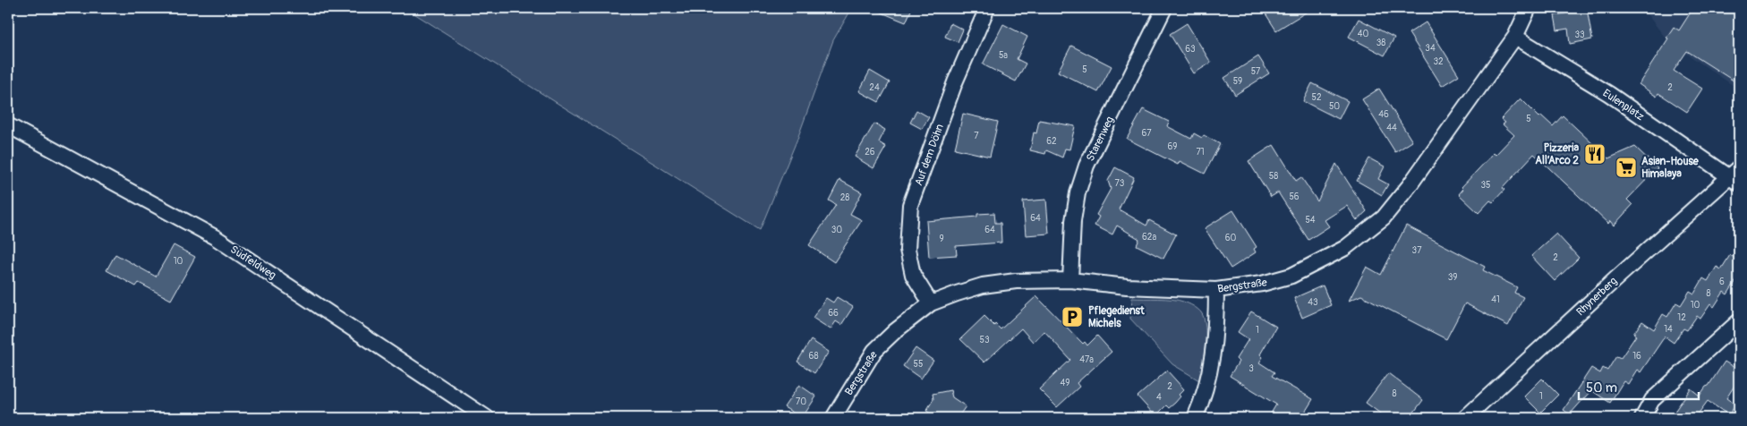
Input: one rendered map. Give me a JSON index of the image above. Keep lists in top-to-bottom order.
{
  "streets": {
    "street": [
      "Eulenplatz",
      "Starenweg",
      "Auf dem Döhn",
      "Südfeldweg",
      "Bergstraße",
      "Rhynerberg"
    ]
  },
  "crossings": [
    ["Eulenplatz", "Bergstraße"],
    ["Eulenplatz", "Rhynerberg"],
    ["Starenweg", "Bergstraße"],
    ["Auf dem Döhn", "Bergstraße"]
  ],
  "places": {
    "restaurant": ["Pizzeria All’Arco 2"],
    "supermarket": ["Asian-House Himalaya"],
    "parking": ["Pflegedienst Michels"]
  },
  "house_numbers": [
    "40",
    "33",
    "38",
    "34",
    "63",
    "5a",
    "32",
    "5",
    "57",
    "59",
    "24",
    "2",
    "52",
    "50",
    "46",
    "5",
    "44",
    "67",
    "7",
    "62",
    "69",
    "26",
    "71",
    "58",
    "73",
    "35",
    "56",
    "28",
    "64",
    "54",
    "30",
    "64",
    "62a",
    "60",
    "9",
    "37",
    "2",
    "10",
    "39",
    "6",
    "8",
    "41",
    "43",
    "10",
    "66",
    "12",
    "14",
    "1",
    "53",
    "68",
    "16",
    "47a",
    "55",
    "3",
    "49",
    "2",
    "8",
    "1",
    "4",
    "70"
  ],
  "scale_bar": "50 m"
}
